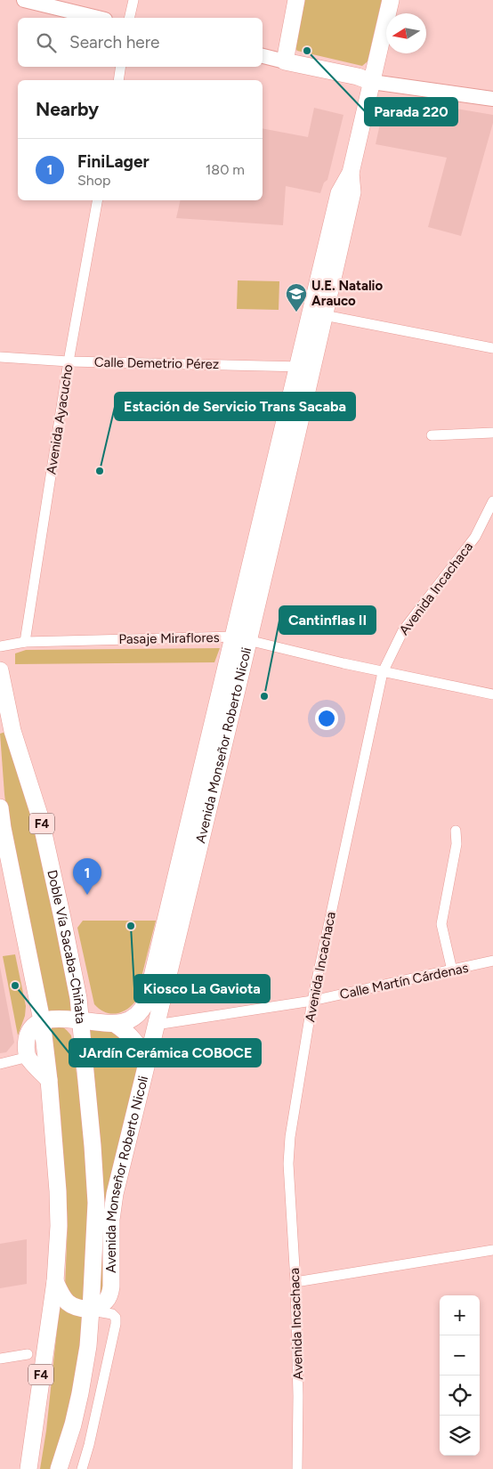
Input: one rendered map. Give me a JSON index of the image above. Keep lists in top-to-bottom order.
{
  "streets": {
    "main road": ["Avenida Monseñor Roberto Nicoli", "F4", "Doble Vía Sacaba-Chiñata"],
    "street": [
      "Calle Demetrio Pérez",
      "Avenida Ayacucho",
      "Avenida Incachaca",
      "Pasaje Miraflores",
      "Calle Martín Cárdenas"
    ]
  },
  "crossings": [
    ["Calle Demetrio Pérez", "Avenida Ayacucho"],
    ["Calle Demetrio Pérez", "Avenida Monseñor Roberto Nicoli"],
    ["Avenida Ayacucho", "Pasaje Miraflores"],
    ["Avenida Incachaca", "Pasaje Miraflores"],
    ["Avenida Incachaca", "Calle Martín Cárdenas"],
    ["Pasaje Miraflores", "Avenida Monseñor Roberto Nicoli"],
    ["Avenida Monseñor Roberto Nicoli", "F4"],
    ["Avenida Monseñor Roberto Nicoli", "Doble Vía Sacaba-Chiñata"],
    ["Avenida Monseñor Roberto Nicoli", "Calle Martín Cárdenas"],
    ["F4", "Doble Vía Sacaba-Chiñata"]
  ],
  "places": {
    "other": [
      "Parada 220",
      "Estación de Servicio Trans Sacaba",
      "Cantinflas II",
      "Kiosco La Gaviota",
      "JArdín Cerámica COBOCE"
    ],
    "school or university": ["U.E. Natalio Arauco"]
  },
  "north": "left",
  "page": {
    "search": "Search here",
    "heading": "Nearby",
    "list": [
      {
        "mark": "1",
        "name": "FiniLager",
        "note": "Shop",
        "value": "180 m"
      }
    ],
    "pins": "1",
    "map_buttons": ["+", "−"]
  }
}
